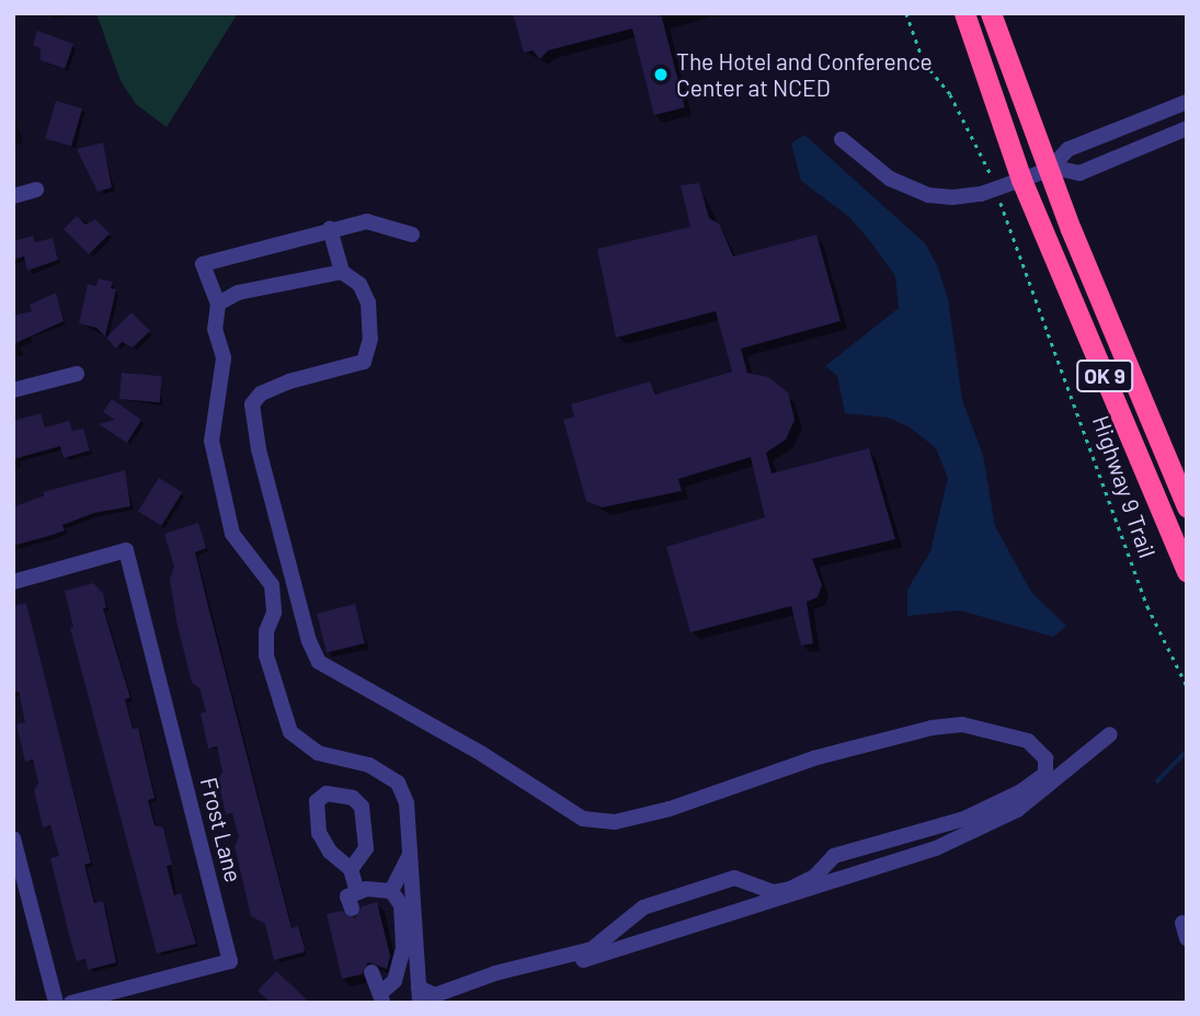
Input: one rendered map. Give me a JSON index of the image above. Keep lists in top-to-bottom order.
{
  "streets": {
    "highway": ["OK 9"],
    "street": ["Frost Lane"],
    "path": ["Highway 9 Trail"]
  },
  "places": ["The Hotel and Conference Center at NCED"]
}
